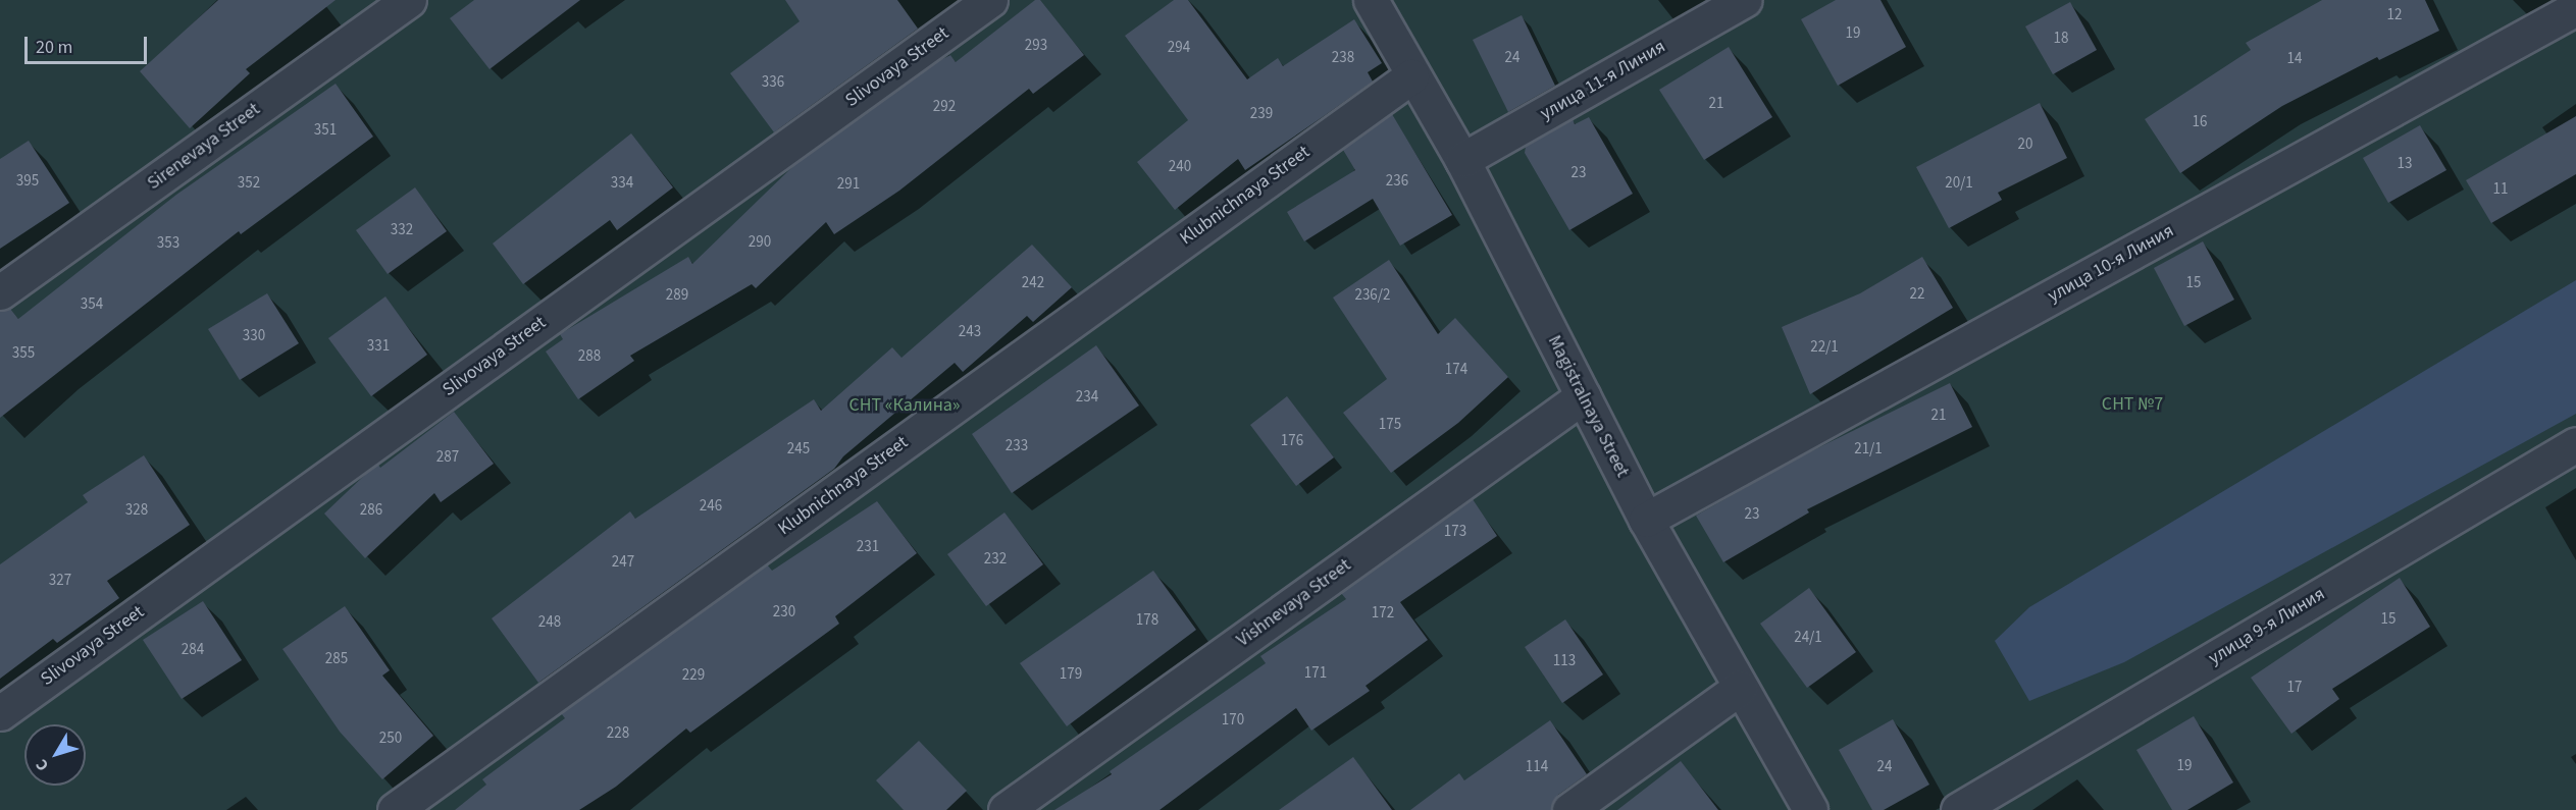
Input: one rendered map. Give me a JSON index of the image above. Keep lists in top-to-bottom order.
{
  "streets": {
    "street": [
      "Slivovaya Street",
      "улица 11-я Линия",
      "Sirenevaya Street",
      "Klubnichnaya Street",
      "улица 10-я Линия",
      "Magistralnaya Street",
      "Vishnevaya Street",
      "улица 9-я Линия"
    ]
  },
  "crossings": [
    ["улица 11-я Линия", "Magistralnaya Street"],
    ["Klubnichnaya Street", "Magistralnaya Street"],
    ["улица 10-я Линия", "Magistralnaya Street"],
    ["Magistralnaya Street", "Vishnevaya Street"]
  ],
  "parks": ["СНТ №7", "СНТ «Калина»"],
  "house_numbers": [
    "12",
    "19",
    "18",
    "293",
    "294",
    "238",
    "24",
    "14",
    "336",
    "21",
    "292",
    "239",
    "16",
    "351",
    "20",
    "13",
    "240",
    "23",
    "395",
    "236",
    "352",
    "334",
    "20/1",
    "291",
    "11",
    "332",
    "290",
    "353",
    "242",
    "15",
    "22",
    "289",
    "236/2",
    "354",
    "243",
    "330",
    "331",
    "22/1",
    "355",
    "288",
    "174",
    "234",
    "21",
    "175",
    "176",
    "233",
    "245",
    "21/1",
    "287",
    "246",
    "328",
    "286",
    "23",
    "173",
    "231",
    "232",
    "247",
    "327",
    "230",
    "172",
    "15",
    "178",
    "248",
    "24/1",
    "284",
    "285",
    "113",
    "171",
    "179",
    "229",
    "17",
    "170",
    "228",
    "250",
    "19",
    "114",
    "24"
  ],
  "scale_bar": "20 m",
  "north": "bottom left"
}
